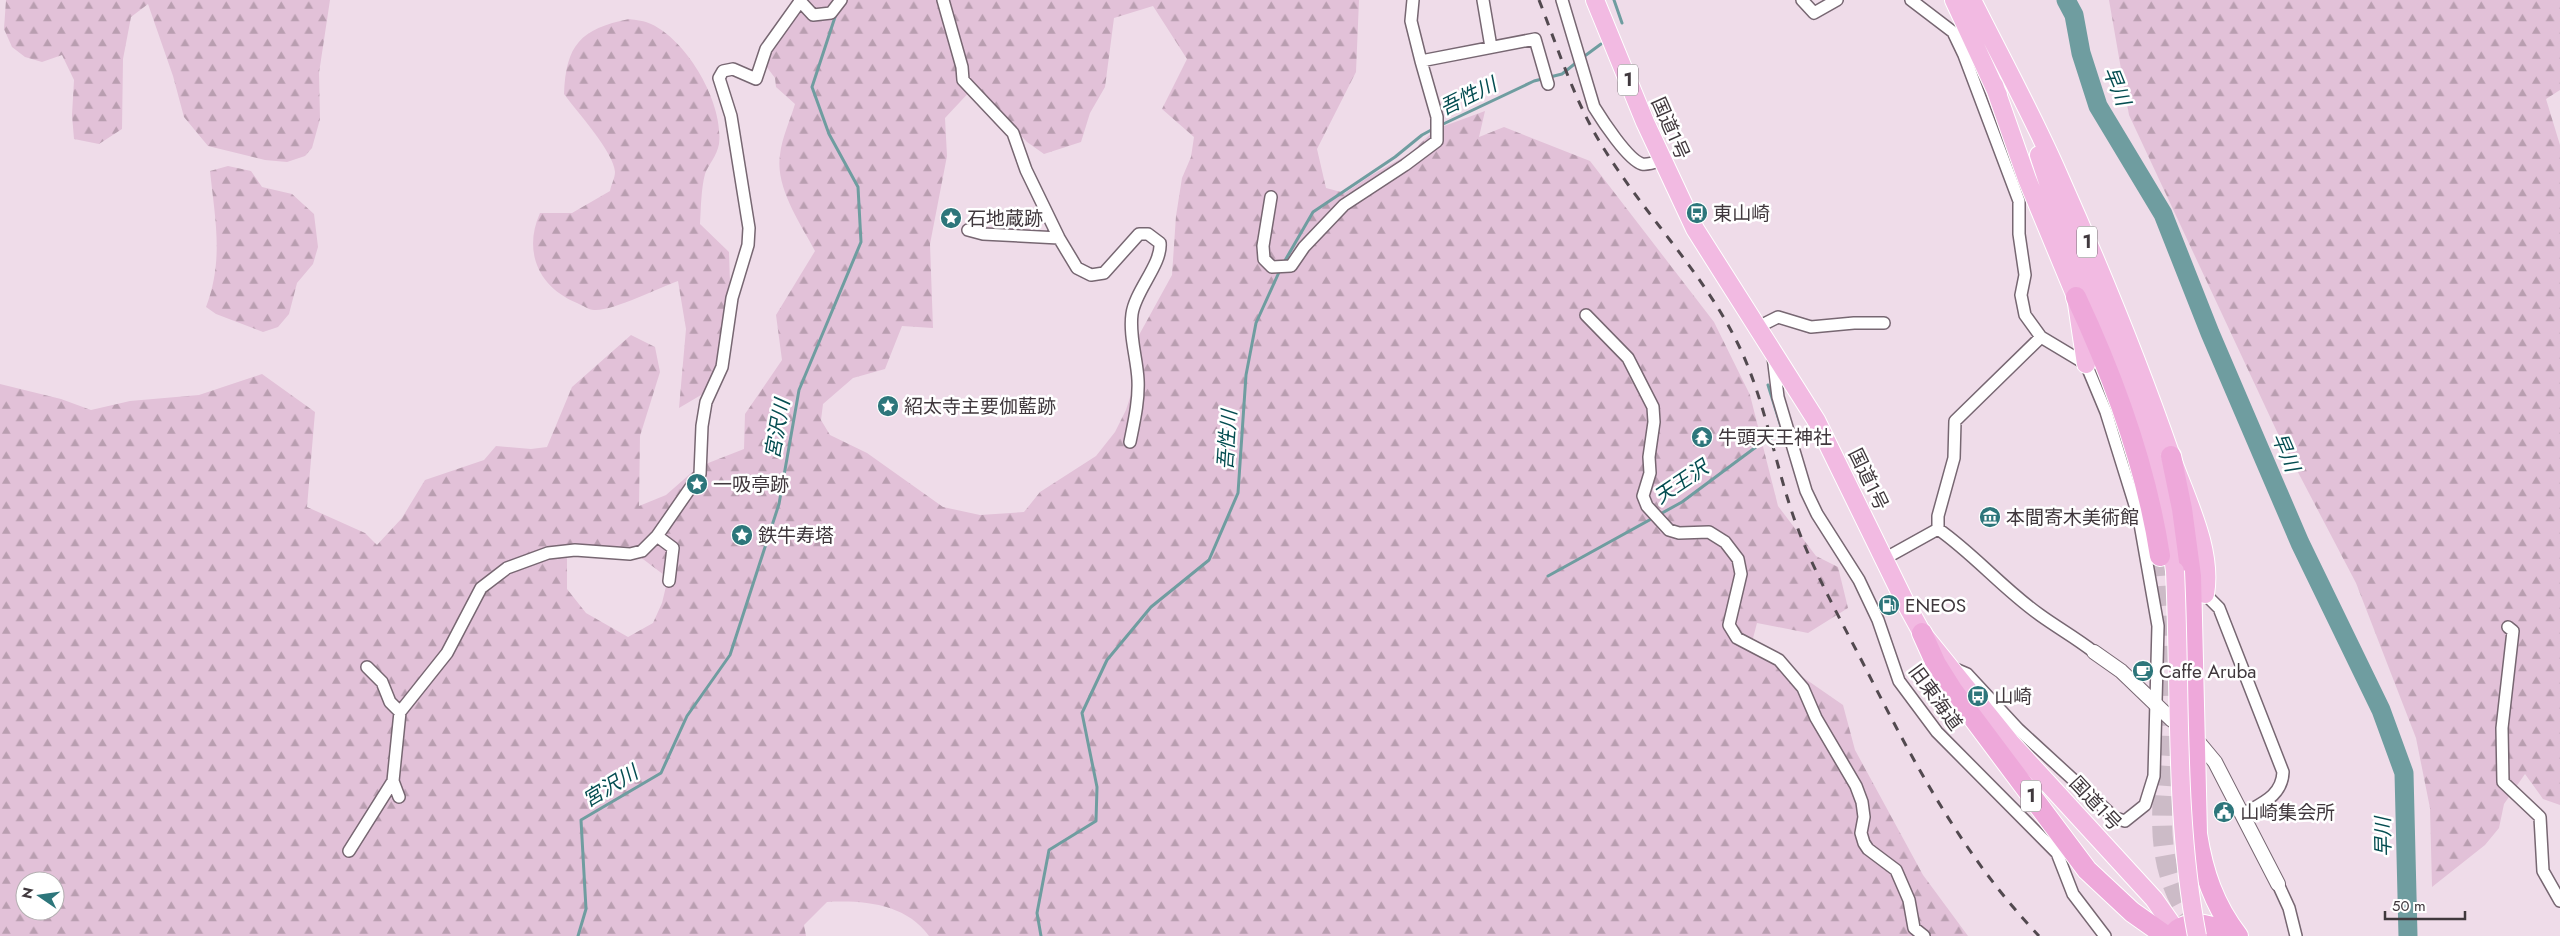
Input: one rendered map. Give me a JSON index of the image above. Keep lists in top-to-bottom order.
{
  "streets": {
    "highway": ["1", "国道1号"],
    "street": ["旧東海道"]
  },
  "crossings": [
    ["1", "国道1号"],
    ["国道1号", "旧東海道"]
  ],
  "water": [
    "早川",
    "吾性川",
    "宮沢川",
    "天王沢"
  ],
  "places": {
    "bus stop": ["東山崎", "山崎"],
    "place": [
      "石地蔵跡",
      "紹太寺主要伽藍跡",
      "一吸亭跡",
      "鉄牛寿塔"
    ],
    "temple": ["牛頭天王神社"],
    "museum": ["本間寄木美術館"],
    "fuel station": ["ENEOS"],
    "cafe": ["Caffe Aruba"],
    "public building": ["山崎集会所"]
  },
  "scale_bar": "50 m",
  "north": "left"
}
